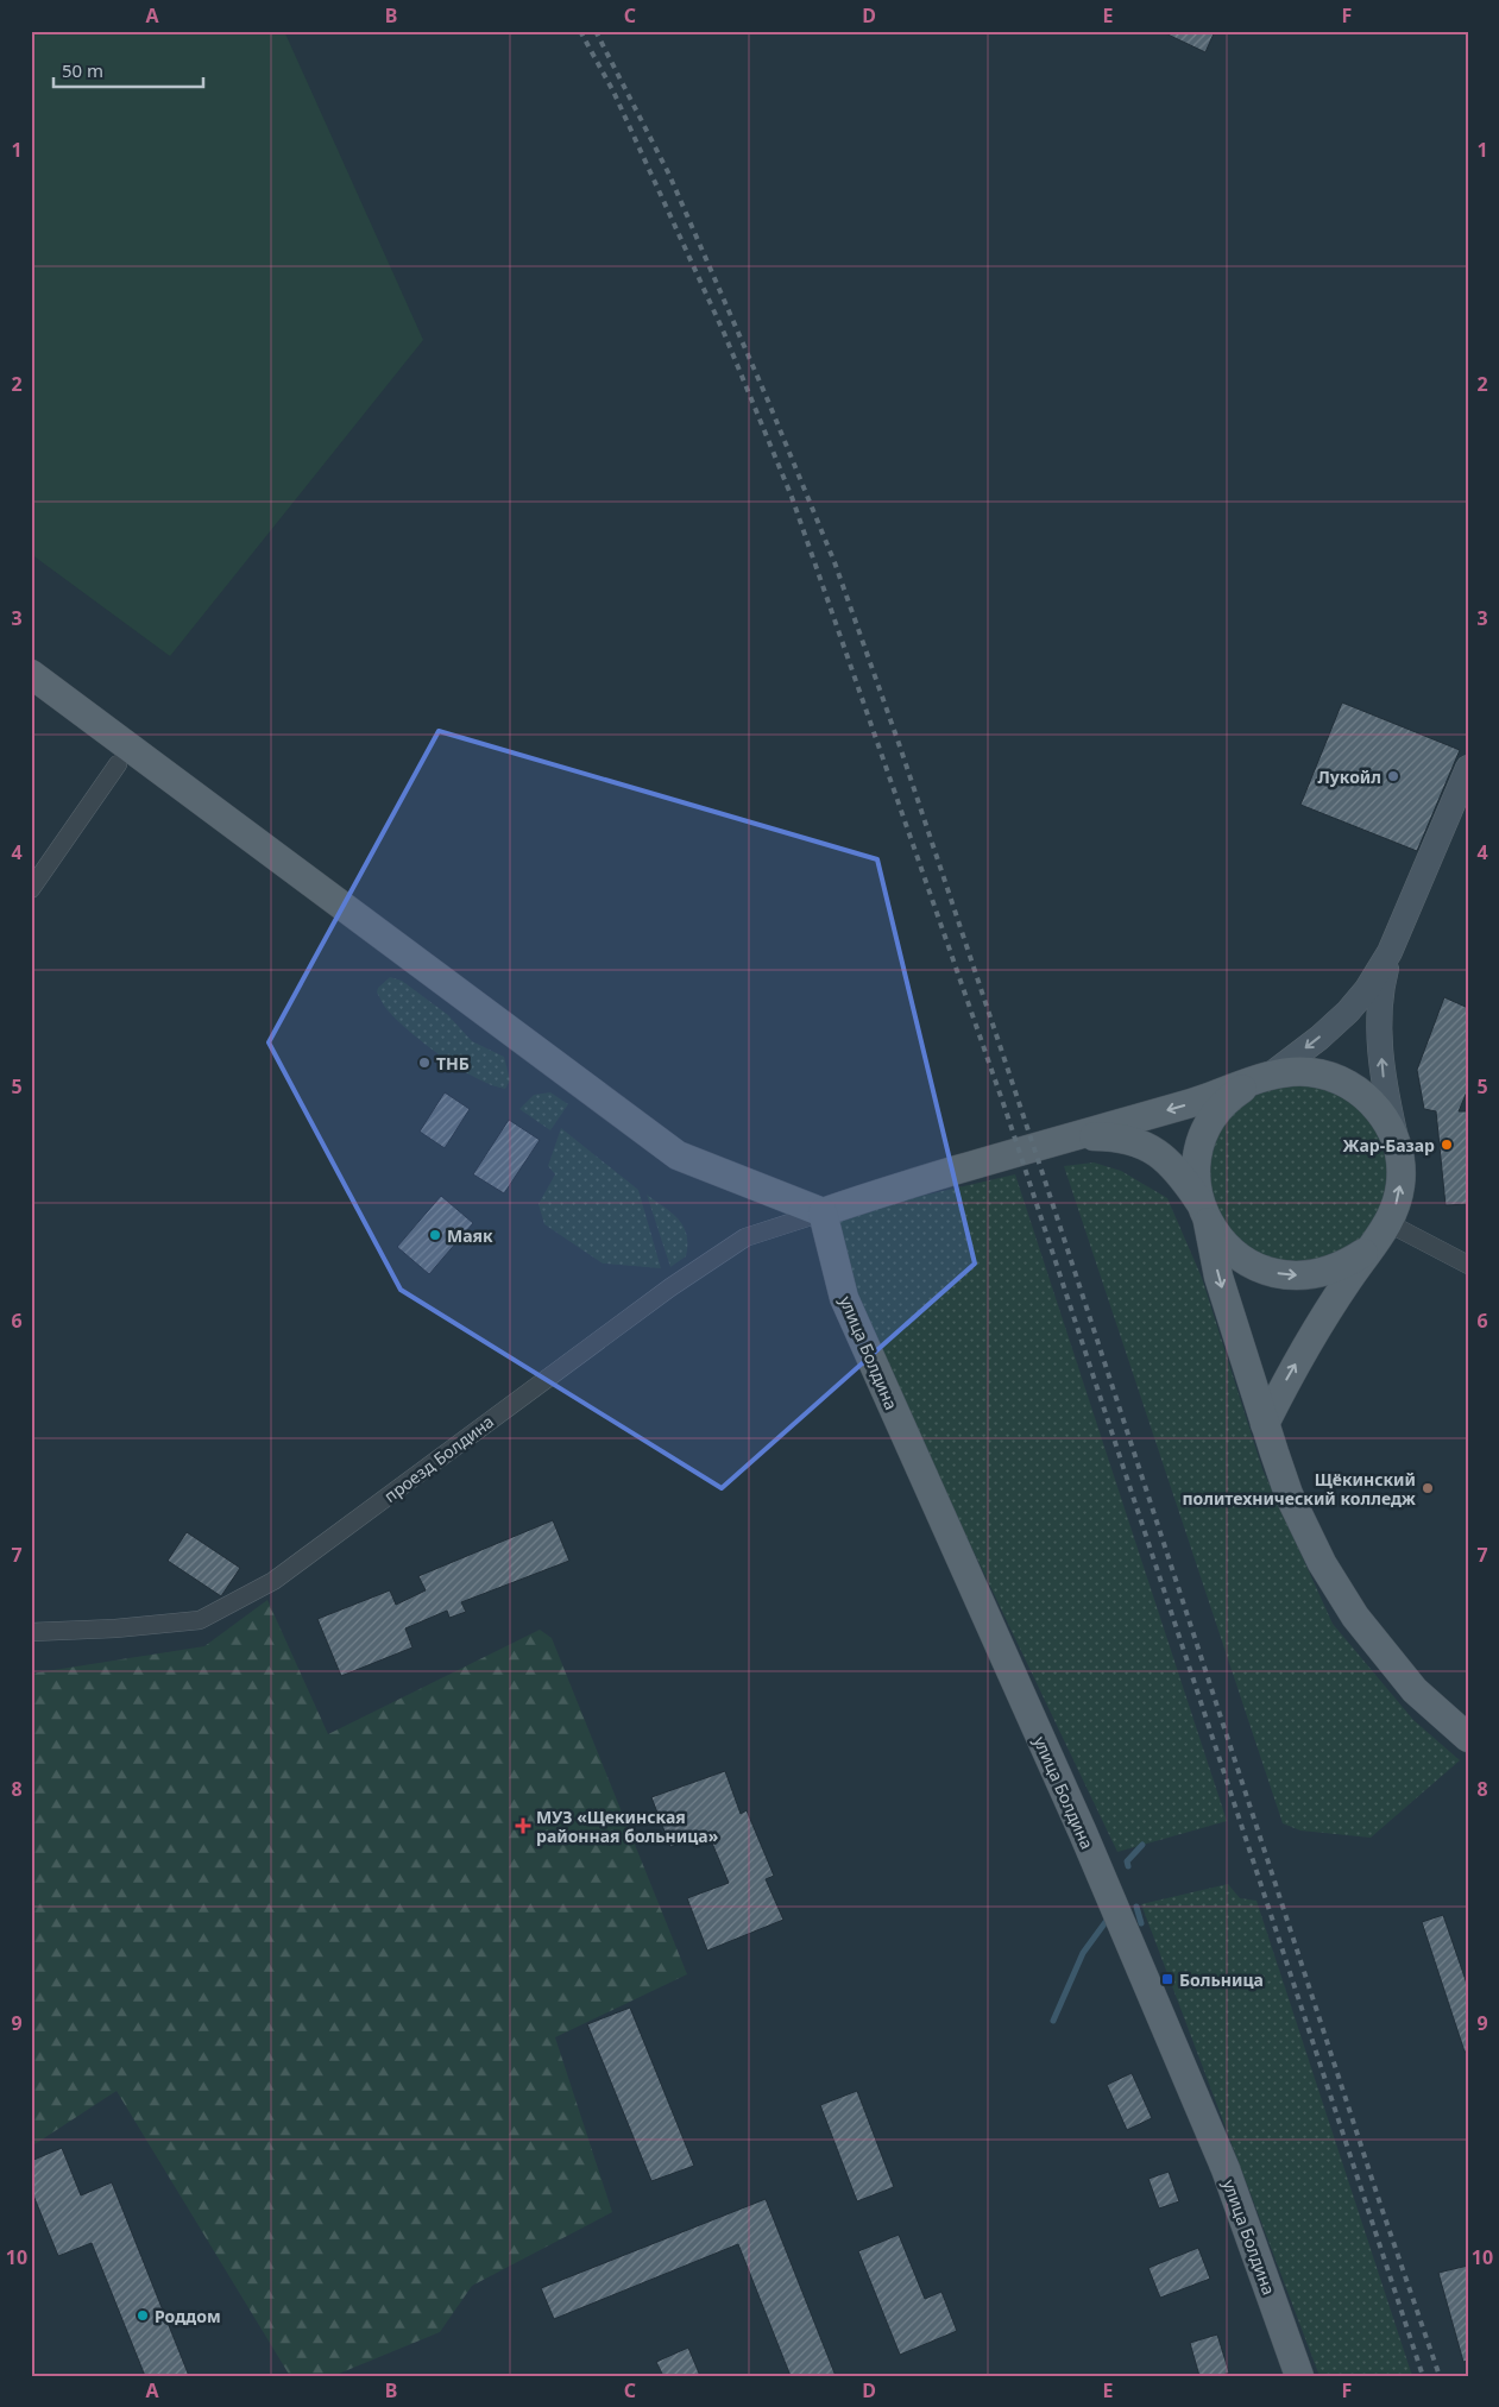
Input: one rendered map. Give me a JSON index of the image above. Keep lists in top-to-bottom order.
{
  "streets": {
    "main road": ["улица Болдина"],
    "street": ["проезд Болдина"]
  },
  "crossings": [
    ["улица Болдина", "проезд Болдина"]
  ],
  "places": {
    "other": [
      "Лукойл",
      "ТНБ",
      "Жар-Базар",
      "Маяк",
      "Щёкинский политехнический колледж",
      "Роддом"
    ],
    "health": ["МУЗ «Щекинская районная больница»"],
    "transit": ["Больница"]
  },
  "scale_bar": "50 m",
  "grid": {
    "columns": [
      "A",
      "B",
      "C",
      "D",
      "E",
      "F"
    ],
    "rows": [
      "1",
      "2",
      "3",
      "4",
      "5",
      "6",
      "7",
      "8",
      "9",
      "10"
    ]
  }
}
